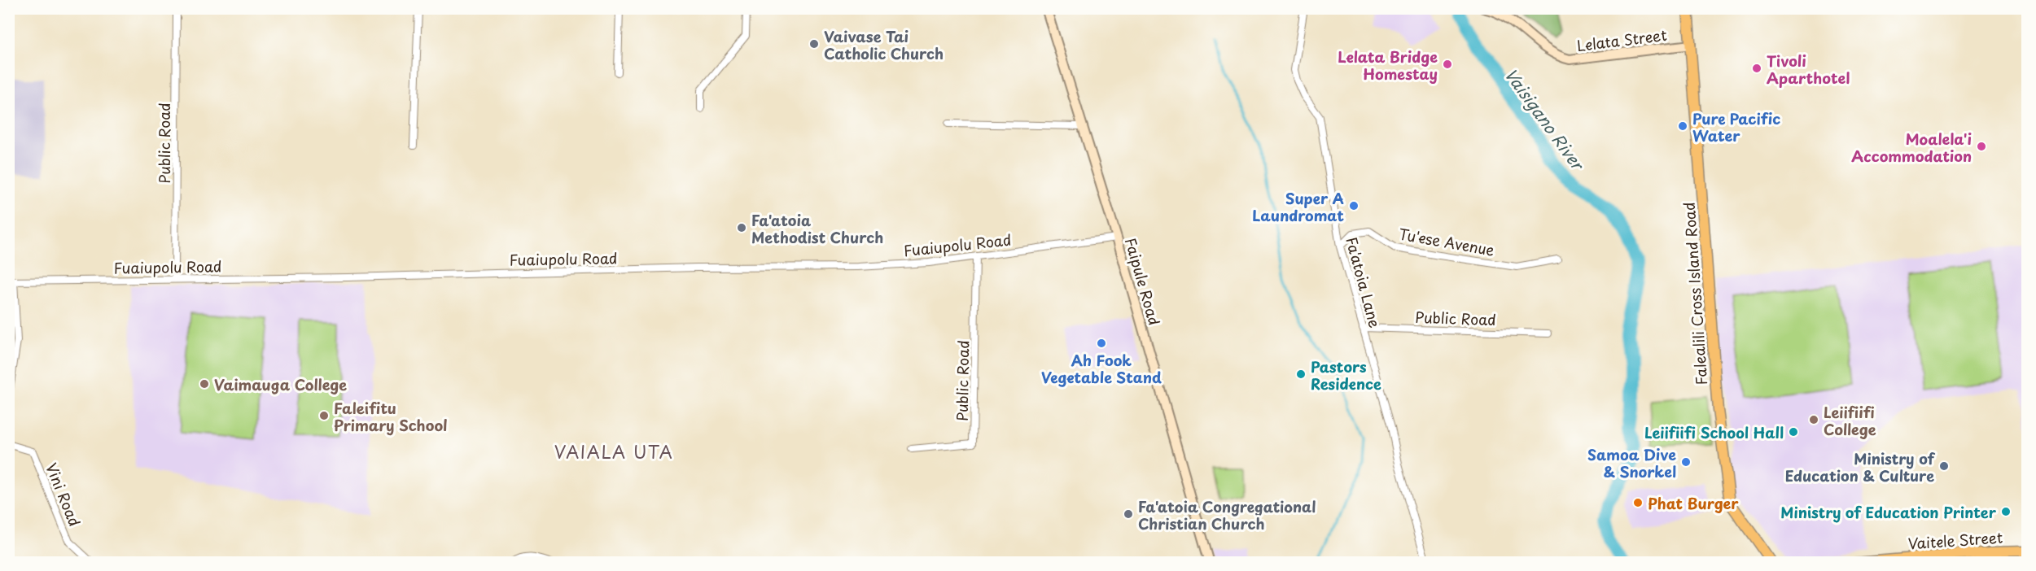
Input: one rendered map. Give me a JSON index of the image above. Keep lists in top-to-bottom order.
{
  "streets": {
    "main road": ["Falealili Cross Island Road", "Vaitele Street"],
    "street": [
      "Lelata Street",
      "Public Road",
      "Tu'ese Avenue",
      "Fuaiupolu Road",
      "Faipule Road",
      "Fa'atoia Lane",
      "Vini Road"
    ]
  },
  "crossings": [
    ["Lelata Street", "Falealili Cross Island Road"],
    ["Public Road", "Fuaiupolu Road"],
    ["Public Road", "Fa'atoia Lane"],
    ["Tu'ese Avenue", "Fa'atoia Lane"],
    ["Fuaiupolu Road", "Faipule Road"]
  ],
  "districts": ["VAIALA UTA"],
  "water": ["Vaisigano River"],
  "places": [
    "Vaivase Tai Catholic Church",
    "Lelata Bridge Homestay",
    "Tivoli Aparthotel",
    "Pure Pacific Water",
    "Moalela'i Accommodation",
    "Super A Laundromat",
    "Fa'atoia Methodist Church",
    "Ah Fook Vegetable Stand",
    "Pastors Residence",
    "Vaimauga College",
    "Faleifitu Primary School",
    "Leiifiifi College",
    "Leiifiifi School Hall",
    "Samoa Dive & Snorkel",
    "Ministry of Education & Culture",
    "Phat Burger",
    "Ministry of Education Printer",
    "Fa'atoia Congregational Christian Church"
  ]
}
